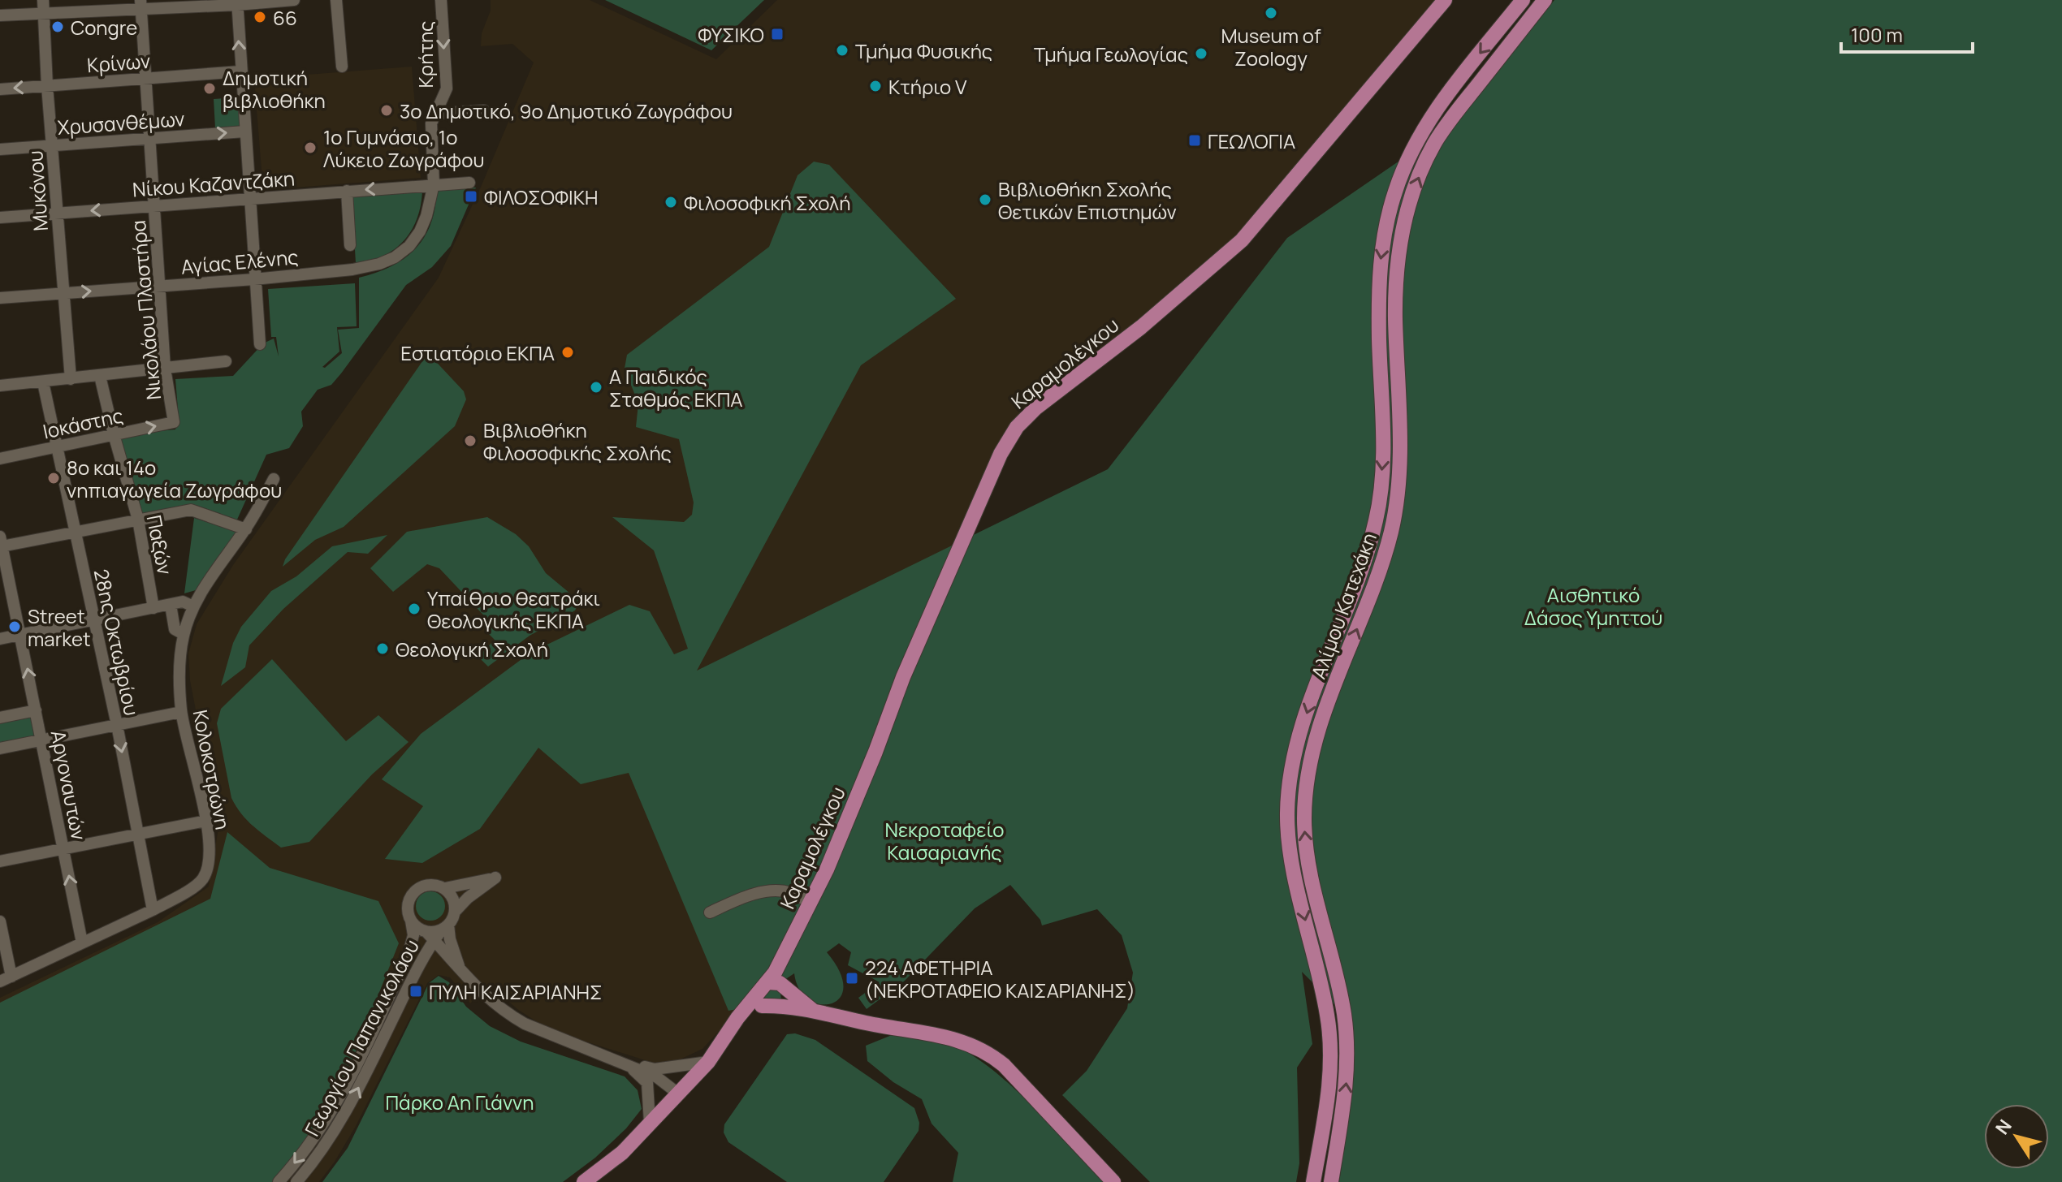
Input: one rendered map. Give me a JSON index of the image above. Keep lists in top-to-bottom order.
{
  "streets": {
    "main road": ["Καραμολέγκου", "Αλίμου Κατεχάκη"],
    "street": [
      "Κρήτης",
      "Κρίνων",
      "Χρυσανθέμων",
      "Νίκου Καζαντζάκη",
      "Μυκόνου",
      "Αγίας Ελένης",
      "Νικολάου Πλαστήρα",
      "Ιοκάστης",
      "Παξών",
      "28ης Οκτωβρίου",
      "Κολοκοτρώνη",
      "Αργοναυτών",
      "Γεωργίου Παπανικολάου"
    ]
  },
  "crossings": [
    ["Κρήτης", "Νίκου Καζαντζάκη"],
    ["Κρήτης", "Αγίας Ελένης"],
    ["Κρίνων", "Μυκόνου"],
    ["Κρίνων", "Νικολάου Πλαστήρα"],
    ["Χρυσανθέμων", "Μυκόνου"],
    ["Χρυσανθέμων", "Νικολάου Πλαστήρα"],
    ["Νίκου Καζαντζάκη", "Μυκόνου"],
    ["Νίκου Καζαντζάκη", "Αγίας Ελένης"],
    ["Νίκου Καζαντζάκη", "Νικολάου Πλαστήρα"],
    ["Μυκόνου", "Αγίας Ελένης"],
    ["Αγίας Ελένης", "Νικολάου Πλαστήρα"],
    ["Νικολάου Πλαστήρα", "Ιοκάστης"],
    ["Ιοκάστης", "Παξών"],
    ["Ιοκάστης", "28ης Οκτωβρίου"],
    ["28ης Οκτωβρίου", "Κολοκοτρώνη"],
    ["Κολοκοτρώνη", "Αργοναυτών"]
  ],
  "one_way": [
    "Κρήτης",
    "Χρυσανθέμων",
    "Νίκου Καζαντζάκη",
    "Αργοναυτών"
  ],
  "parks": ["Αισθητικό Δάσος Υμηττού", "Νεκροταφείο Καισαριανής", "Πάρκο Αη Γιάννη"],
  "places": {
    "other": [
      "Museum of Zoology",
      "66",
      "Congre",
      "Τμήμα Φυσικής",
      "Τμήμα Γεωλογίας",
      "Κτήριο V",
      "Δημοτική βιβλιοθήκη",
      "3ο Δημοτικό, 9ο Δημοτικό Ζωγράφου",
      "1ο Γυμνάσιο, 1ο Λύκειο Ζωγράφου",
      "Βιβλιοθήκη Σχολής Θετικών Επιστημών",
      "Φιλοσοφική Σχολή",
      "Εστιατόριο ΕΚΠΑ",
      "Α Παιδικός Σταθμός ΕΚΠΑ",
      "Βιβλιοθήκη Φιλοσοφικής Σχολής",
      "8ο και 14ο νηπιαγωγεία Ζωγράφου",
      "Υπαίθριο θεατράκι Θεολογικής ΕΚΠΑ",
      "Street market",
      "Θεολογική Σχολή"
    ],
    "transit": [
      "ΦΥΣΙΚΟ",
      "ΓΕΩΛΟΓΙΑ",
      "ΦΙΛΟΣΟΦΙΚΗ",
      "224 ΑΦΕΤΗΡΙΑ (ΝΕΚΡΟΤΑΦΕΙΟ ΚΑΙΣΑΡΙΑΝΗΣ)",
      "ΠΥΛΗ ΚΑΙΣΑΡΙΑΝΗΣ"
    ]
  },
  "scale_bar": "100 m",
  "north": "top left"
}
